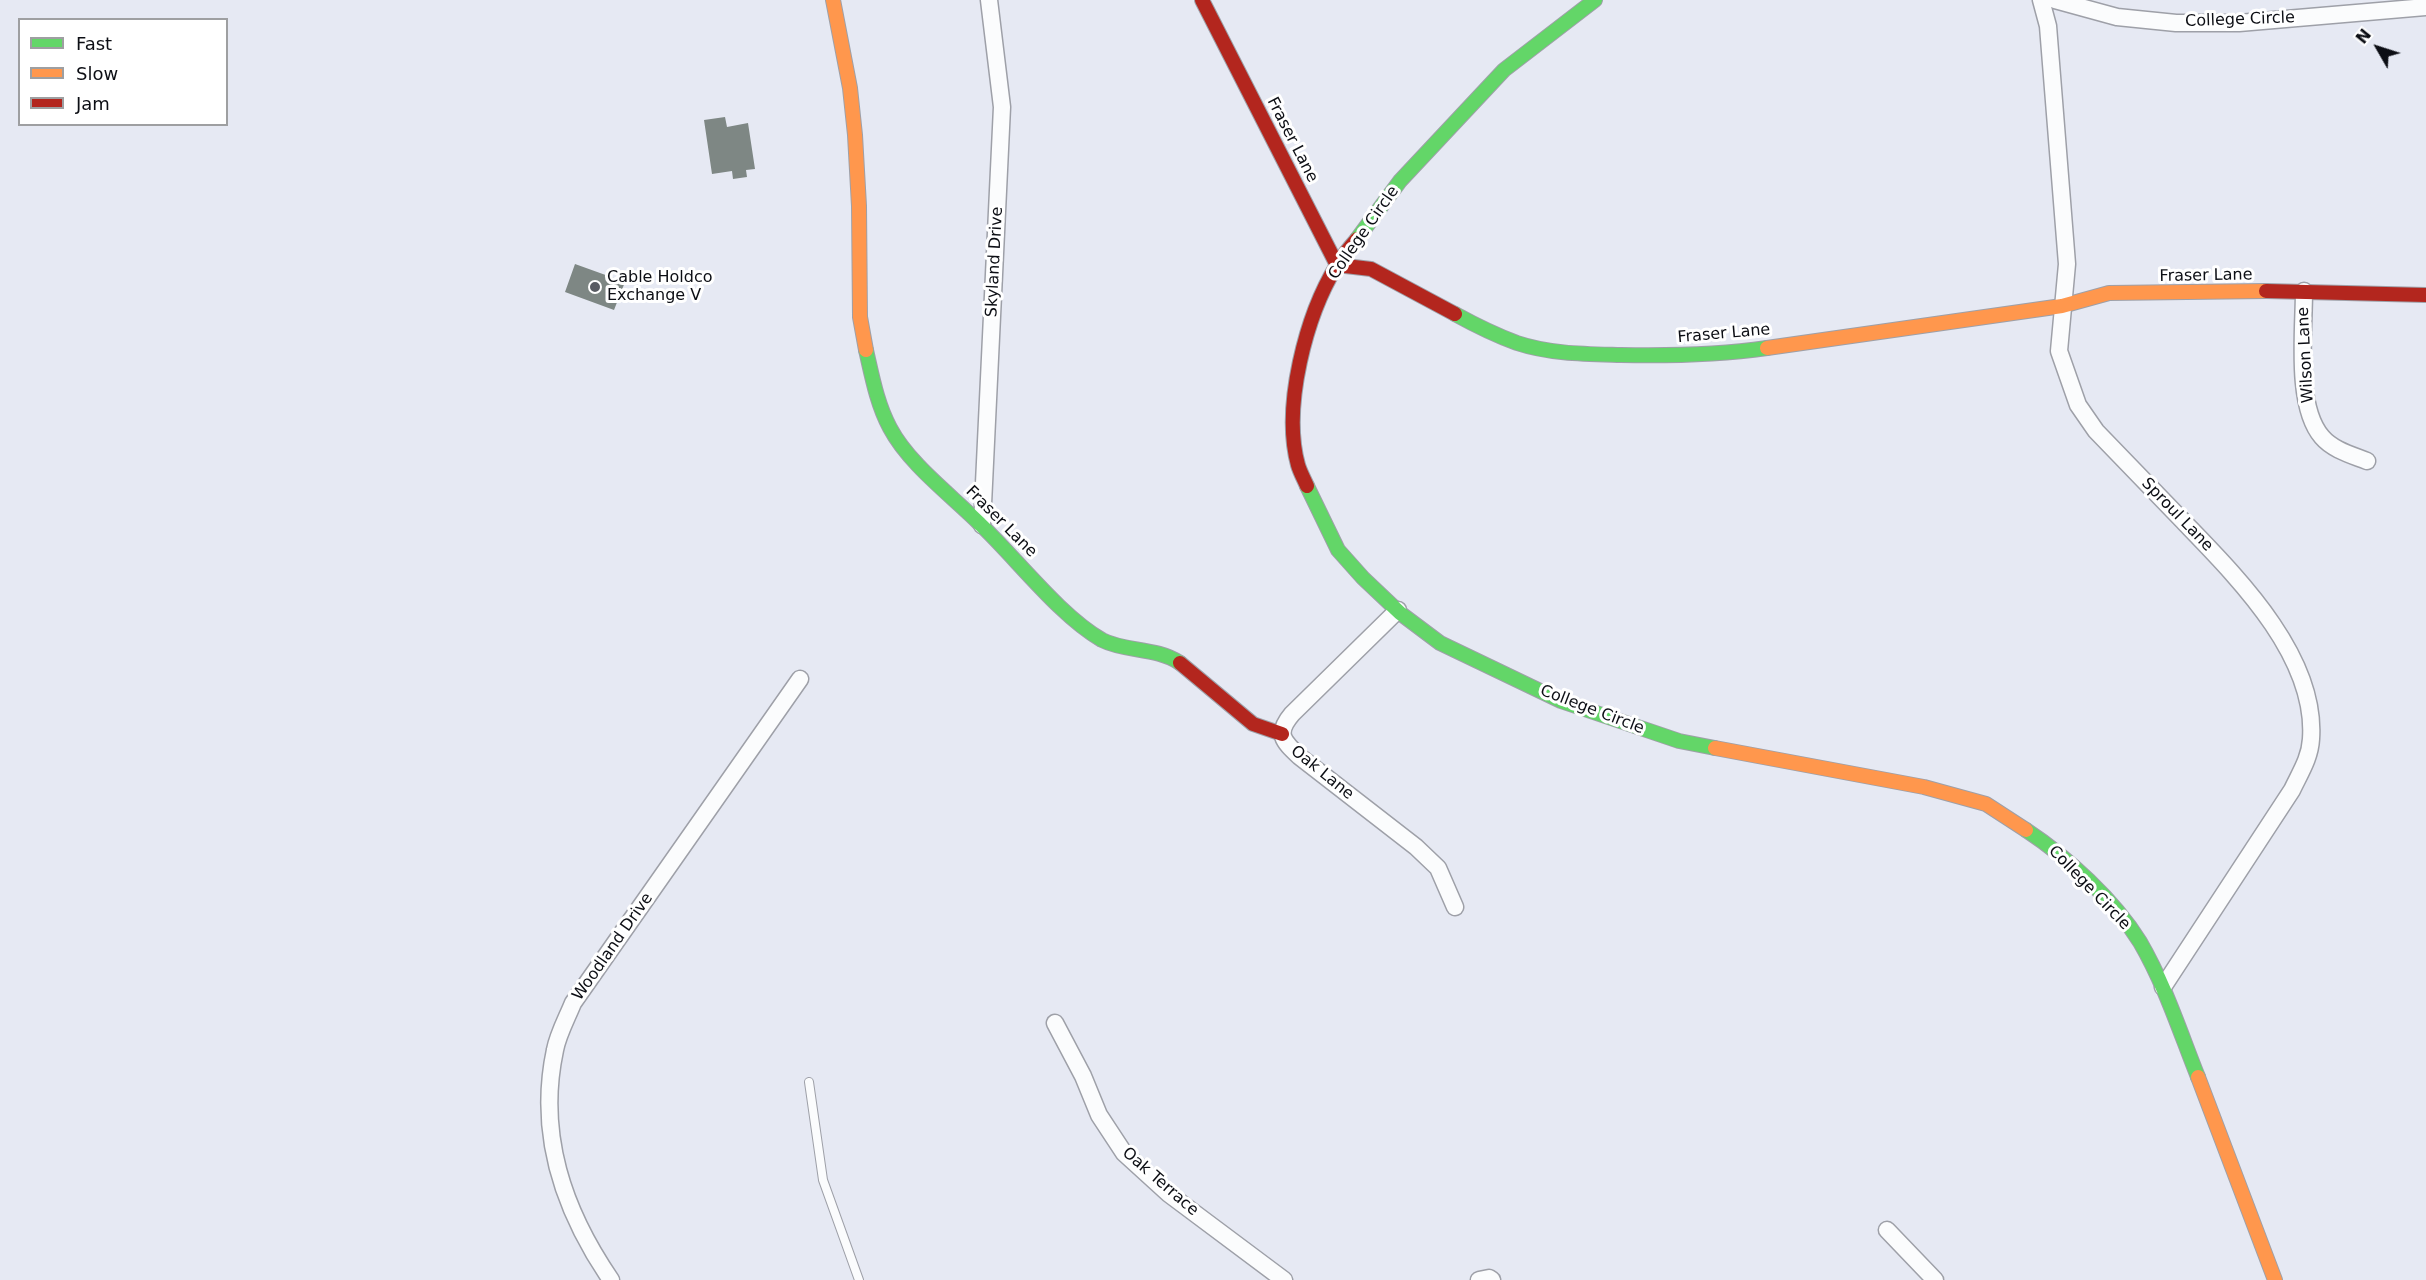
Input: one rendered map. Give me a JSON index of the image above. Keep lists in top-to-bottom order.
{
  "streets": {
    "street": [
      "College Circle",
      "Fraser Lane",
      "Skyland Drive",
      "Wilson Lane",
      "Sproul Lane",
      "Oak Lane",
      "Woodland Drive",
      "Oak Terrace"
    ]
  },
  "crossings": [
    ["College Circle", "Fraser Lane"],
    ["College Circle", "Sproul Lane"],
    ["College Circle", "Oak Lane"],
    ["Fraser Lane", "Skyland Drive"],
    ["Fraser Lane", "Wilson Lane"],
    ["Fraser Lane", "Sproul Lane"],
    ["Fraser Lane", "Oak Lane"]
  ],
  "places": ["Cable Holdco Exchange V"],
  "legend": ["Fast", "Slow", "Jam"],
  "north": "top left"
}
